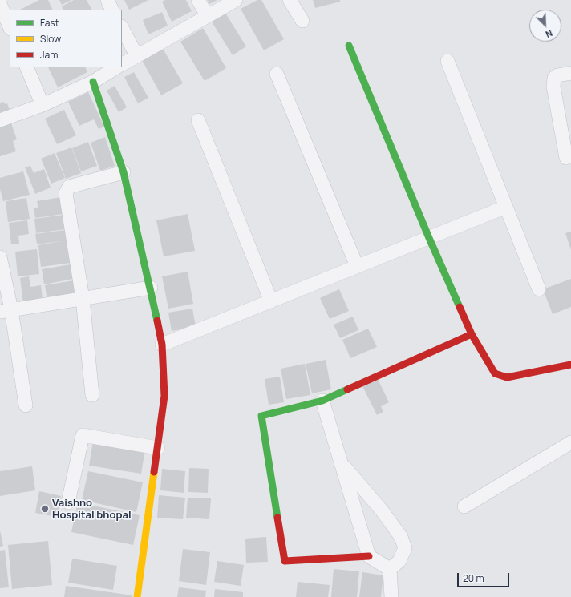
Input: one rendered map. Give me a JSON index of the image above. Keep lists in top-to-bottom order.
{
  "places": ["Vaishno Hospital bhopal"],
  "legend": ["Fast", "Slow", "Jam"],
  "scale_bar": "20 m",
  "north": "bottom right"
}
